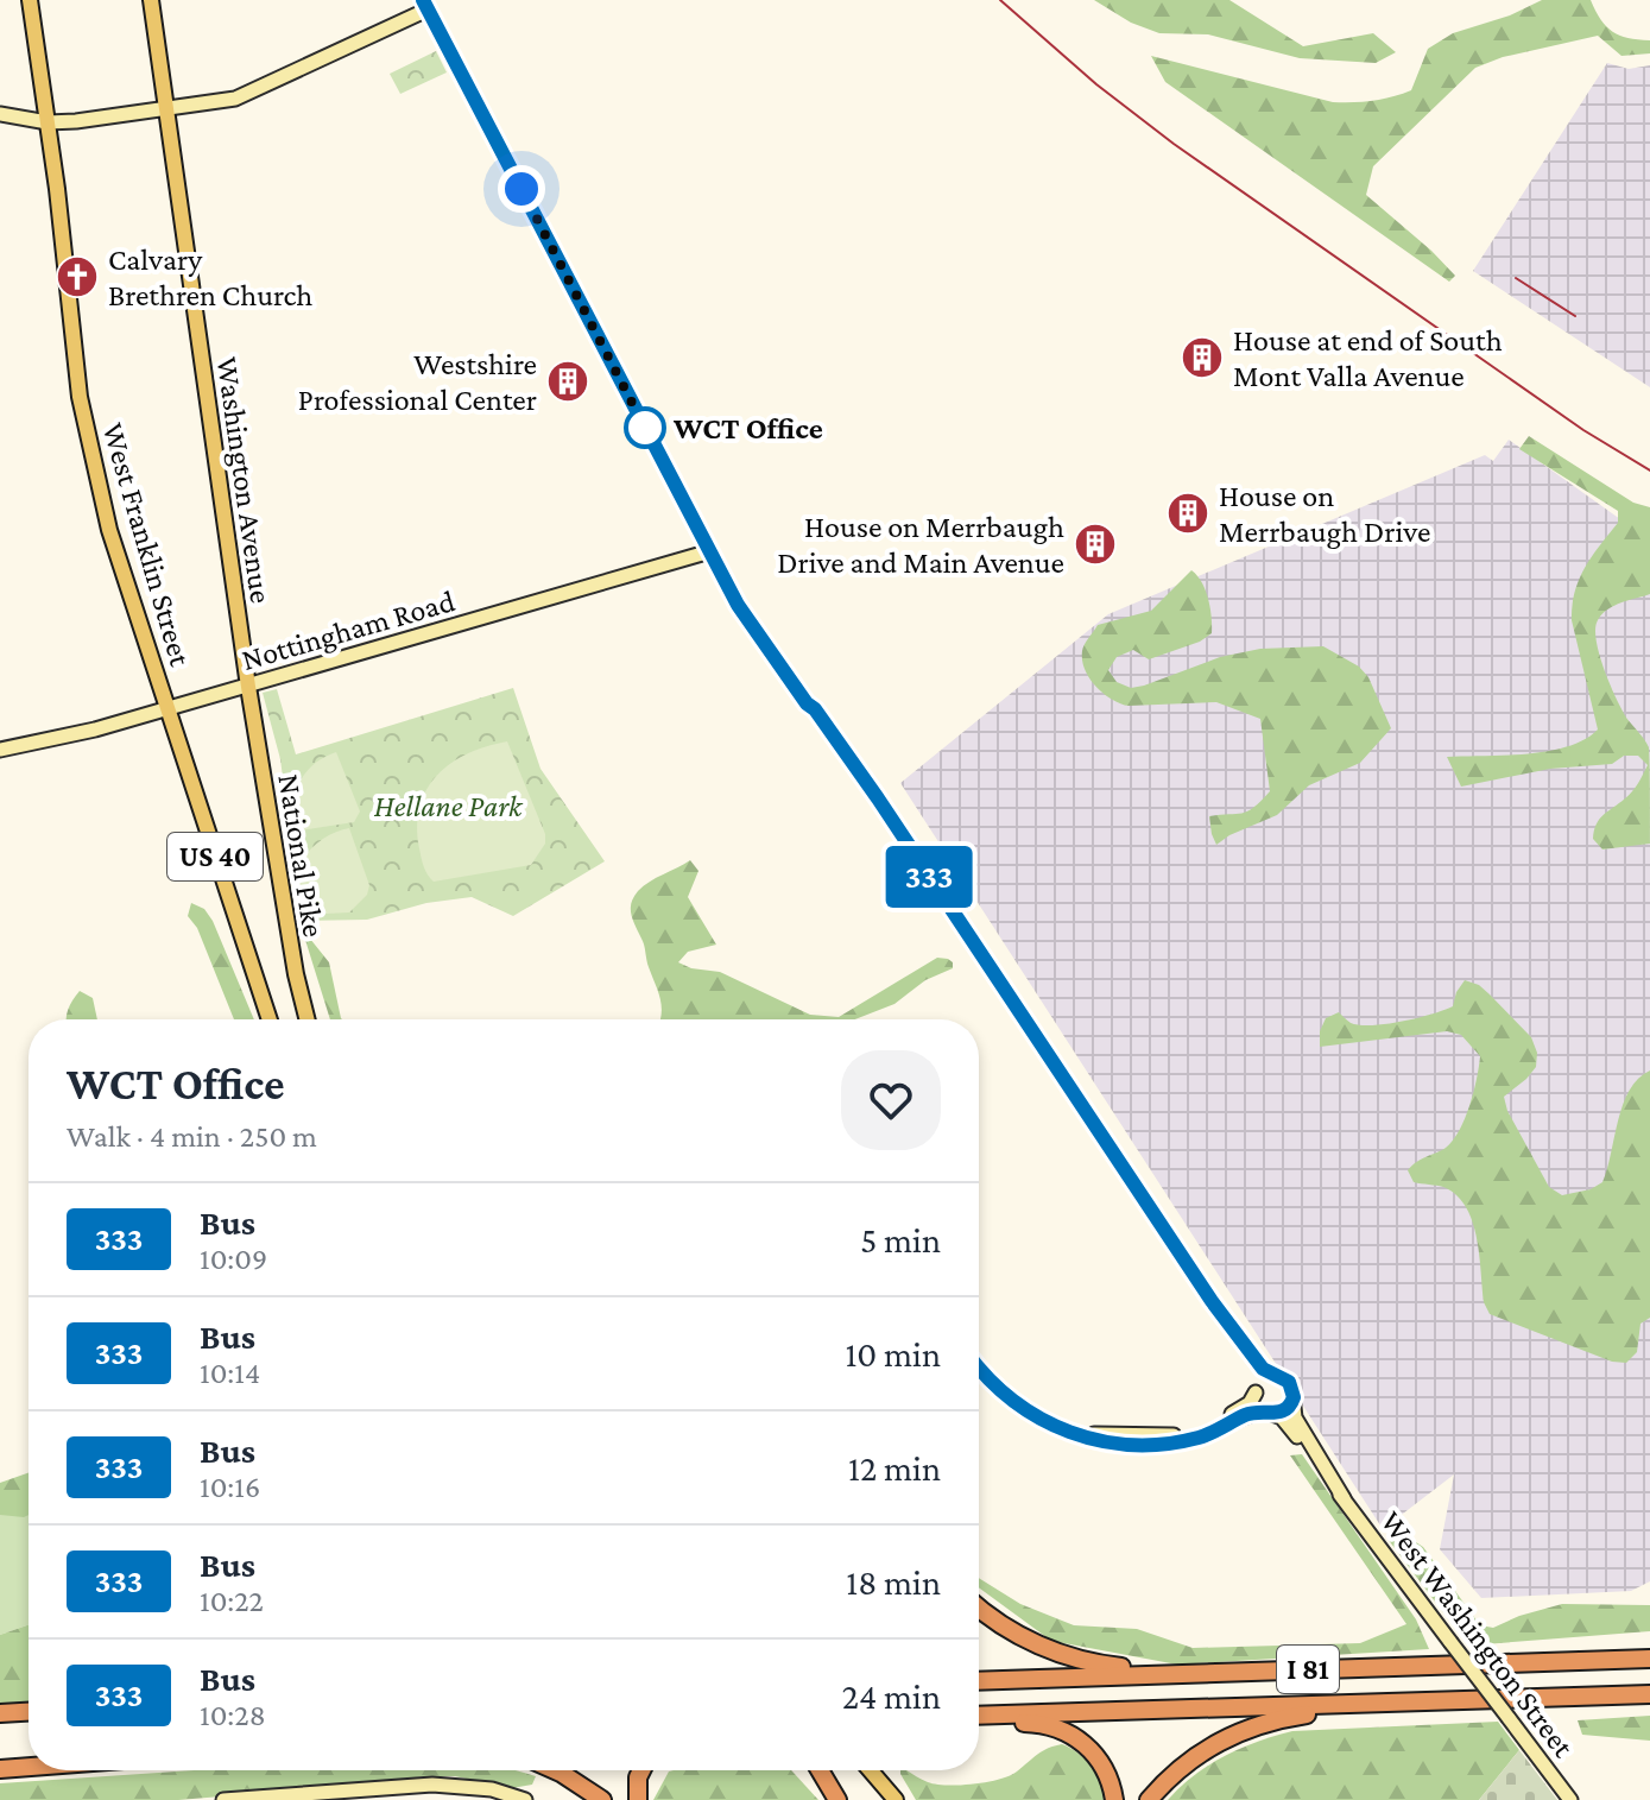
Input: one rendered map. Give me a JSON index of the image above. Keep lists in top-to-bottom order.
{
  "streets": {
    "highway": ["I 81"],
    "main road": [
      "Washington Avenue",
      "West Franklin Street",
      "National Pike",
      "US 40"
    ],
    "street": ["Nottingham Road", "West Washington Street"]
  },
  "crossings": [
    ["Washington Avenue", "Nottingham Road"],
    ["Washington Avenue", "National Pike"],
    ["West Franklin Street", "Nottingham Road"],
    ["Nottingham Road", "National Pike"]
  ],
  "parks": ["Hellane Park"],
  "places": {
    "church": ["Calvary Brethren Church"],
    "building": [
      "House at end of South Mont Valla Avenue",
      "Westshire Professional Center",
      "House on Merrbaugh Drive",
      "House on Merrbaugh Drive and Main Avenue"
    ],
    "other": ["WCT Office"]
  },
  "lines": ["bus line 333"],
  "page": {
    "on_map": "333",
    "heading": ["WCT Office", "Walk · 4 min · 250 m"],
    "list": [
      {
        "mark": "333",
        "name": "Bus",
        "note": "10:09",
        "value": "5 min"
      },
      {
        "mark": "333",
        "name": "Bus",
        "note": "10:14",
        "value": "10 min"
      },
      {
        "mark": "333",
        "name": "Bus",
        "note": "10:16",
        "value": "12 min"
      },
      {
        "mark": "333",
        "name": "Bus",
        "note": "10:22",
        "value": "18 min"
      },
      {
        "mark": "333",
        "name": "Bus",
        "note": "10:28",
        "value": "24 min"
      }
    ]
  }
}
